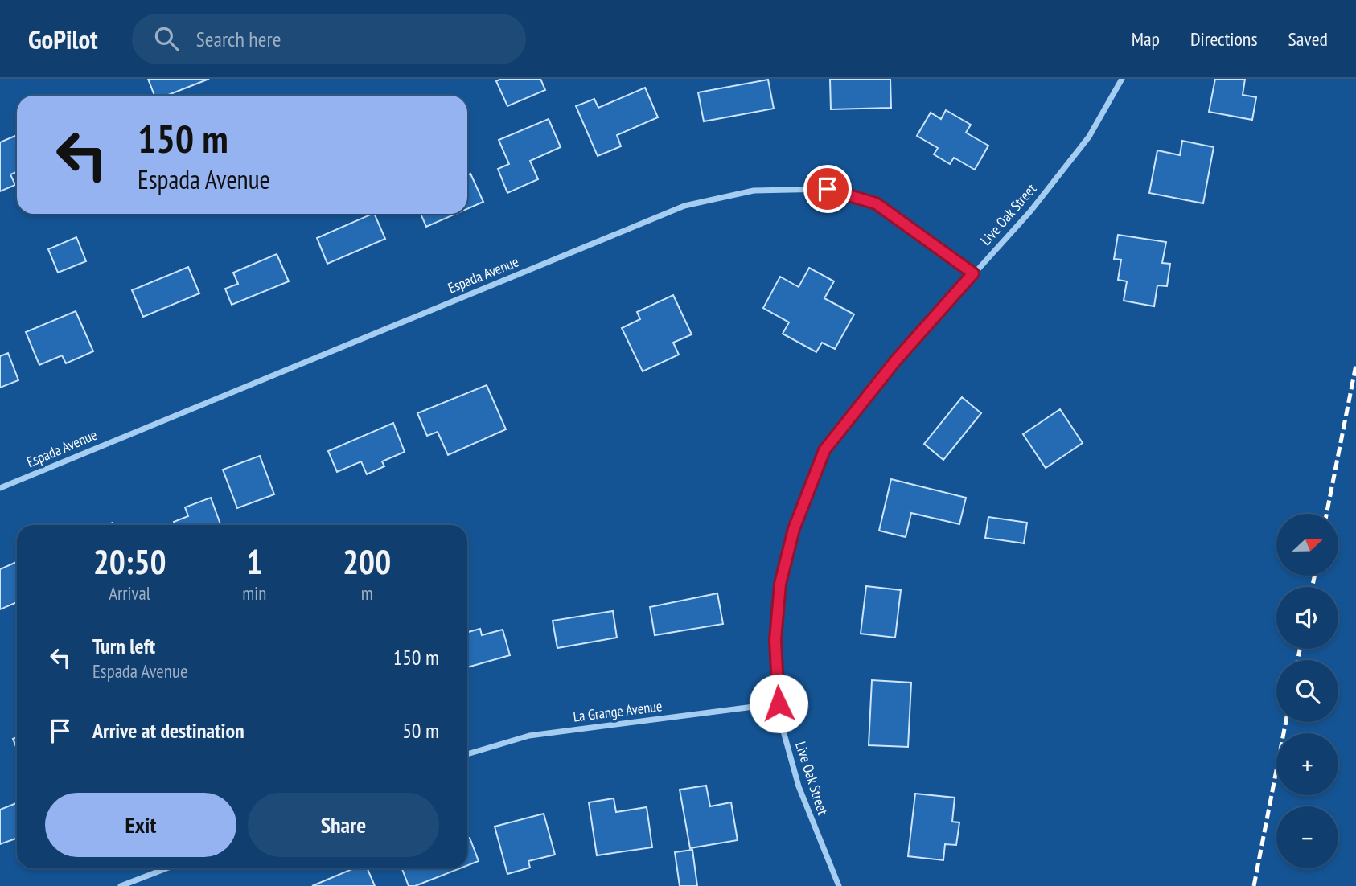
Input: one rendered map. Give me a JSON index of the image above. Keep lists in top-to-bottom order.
{
  "streets": {
    "street": ["Live Oak Street", "Espada Avenue", "La Grange Avenue"]
  },
  "crossings": [
    ["Live Oak Street", "Espada Avenue"],
    ["Live Oak Street", "La Grange Avenue"]
  ],
  "north": "right",
  "page": {
    "header": "GoPilot",
    "search": "Search here",
    "nav": ["Map", "Directions", "Saved"],
    "turn": ["150 m", "Espada Avenue"],
    "map_buttons": ["+", "−"],
    "eta": [
      "20:50",
      "Arrival",
      "1",
      "min",
      "200",
      "m"
    ],
    "list": [
      {
        "name": "Turn left",
        "note": "Espada Avenue",
        "value": "150 m"
      },
      {
        "name": "Arrive at destination",
        "value": "50 m"
      }
    ],
    "buttons": ["Exit", "Share"]
  }
}
